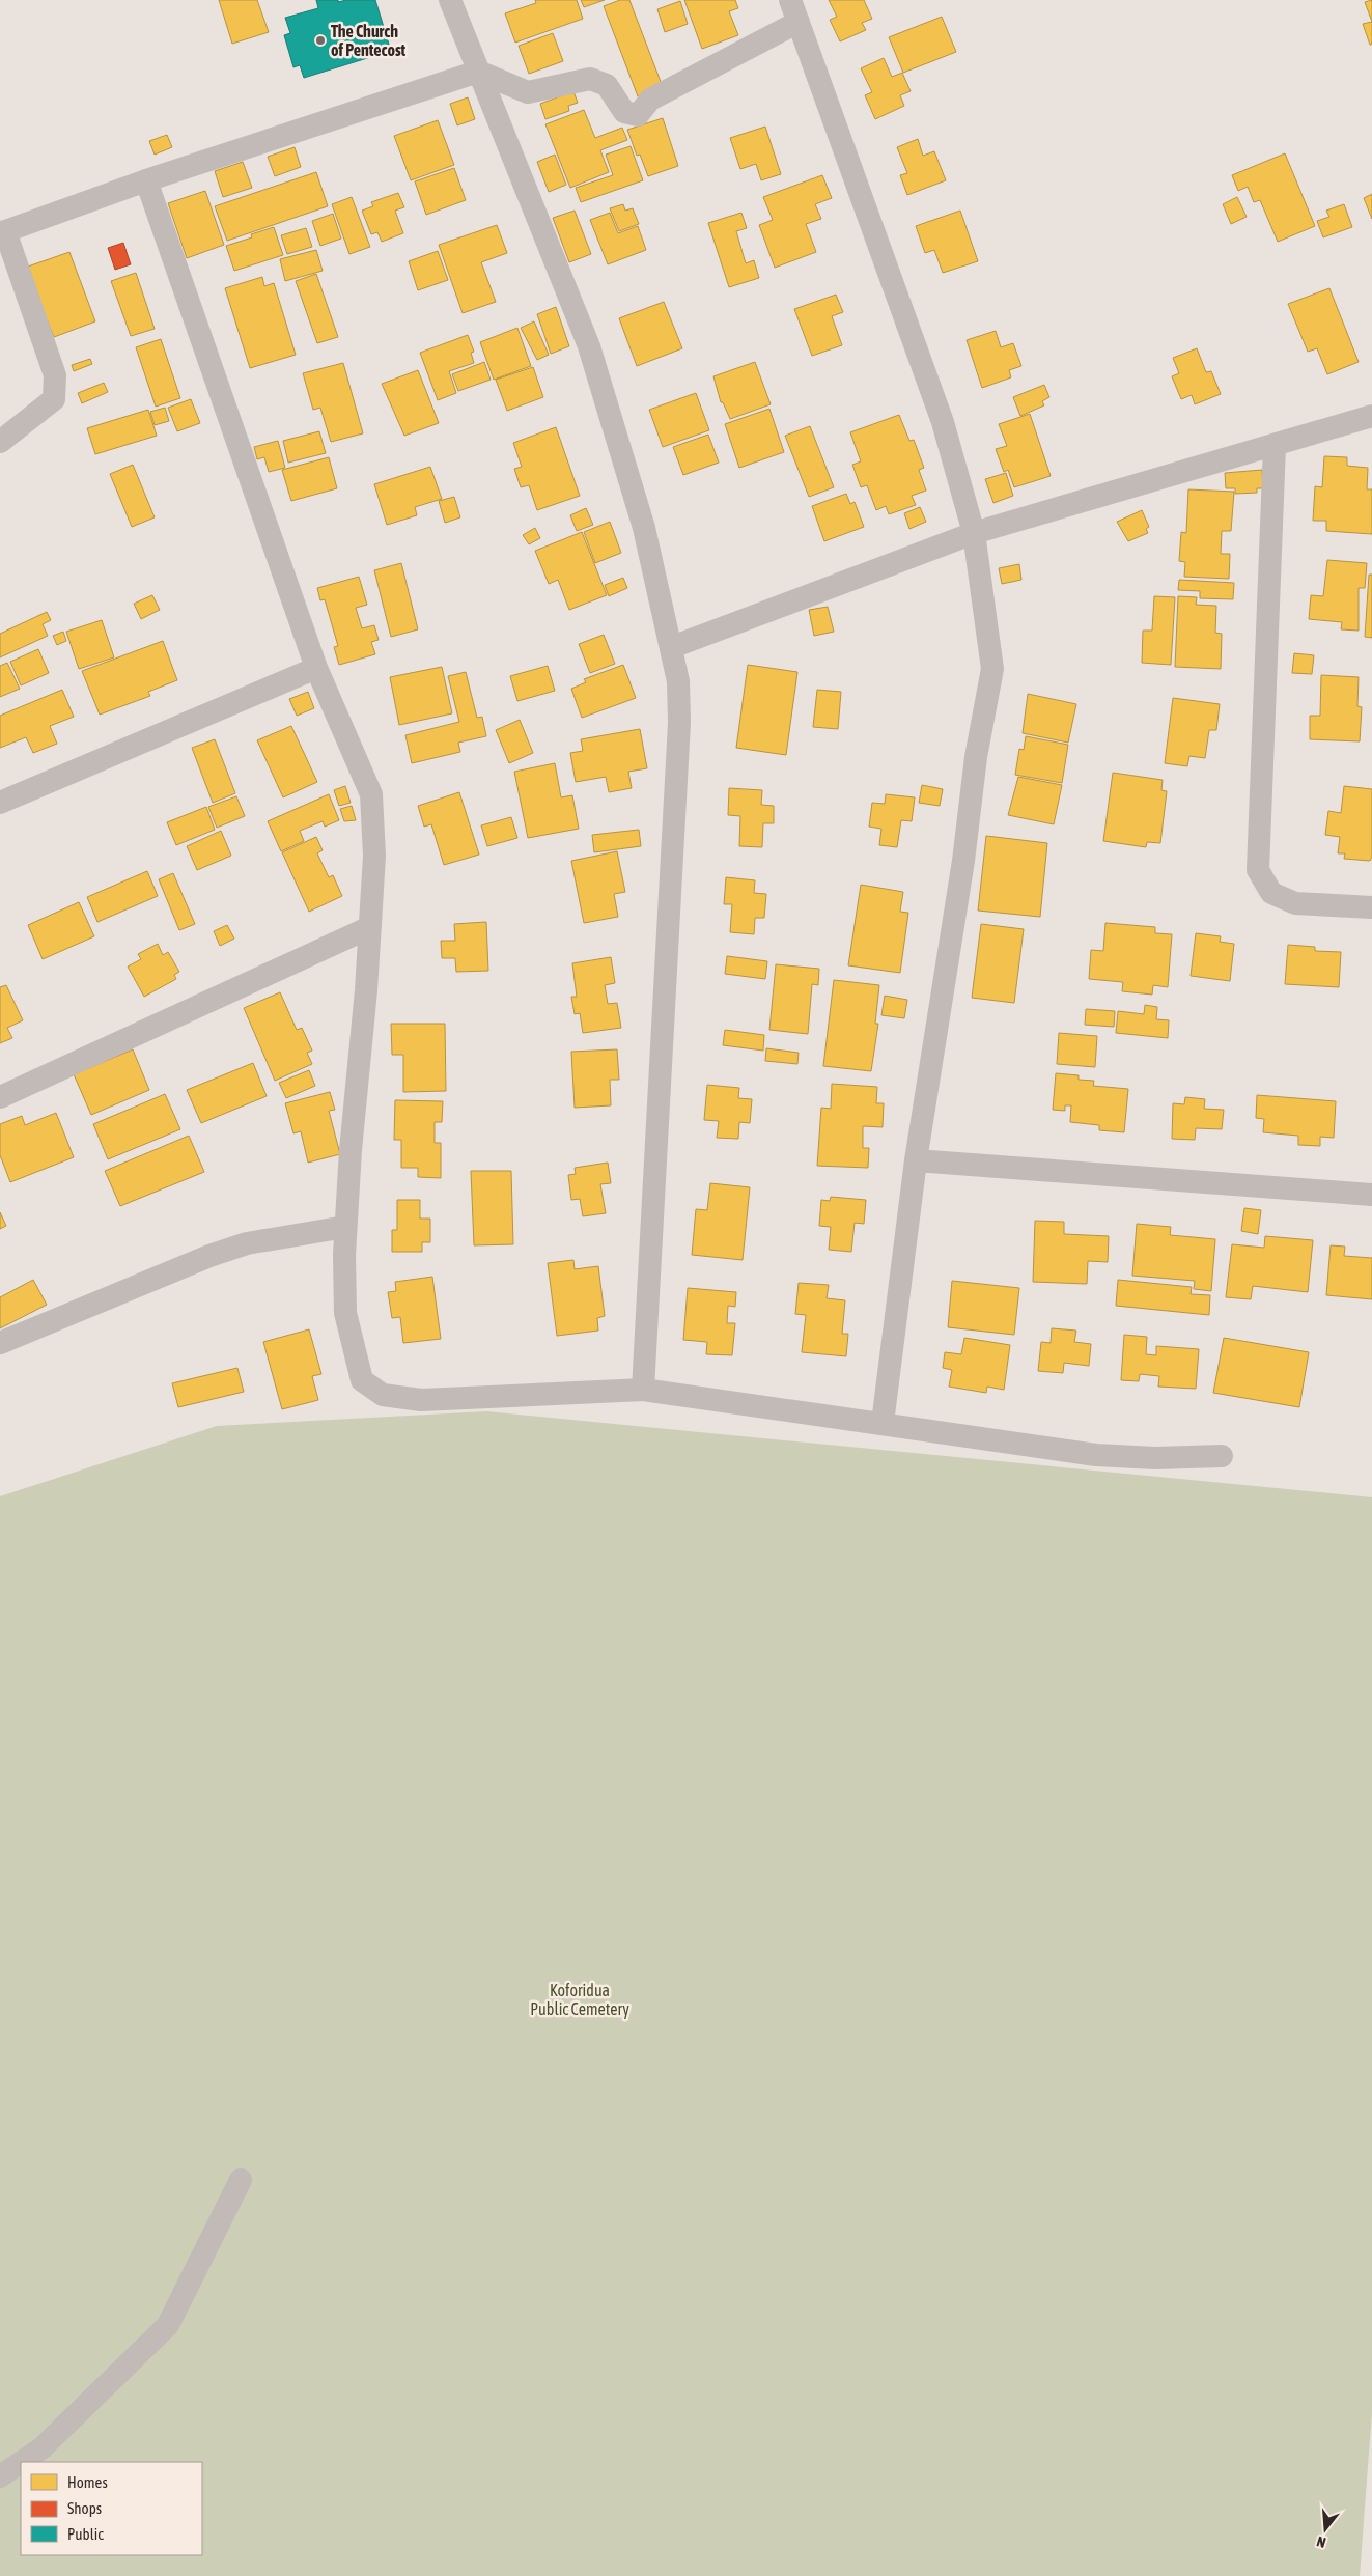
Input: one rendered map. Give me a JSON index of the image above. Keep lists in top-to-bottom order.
{
  "parks": ["Koforidua Public Cemetery"],
  "places": ["The Church of Pentecost"],
  "legend": ["Homes", "Shops", "Public"],
  "north": "bottom"
}
